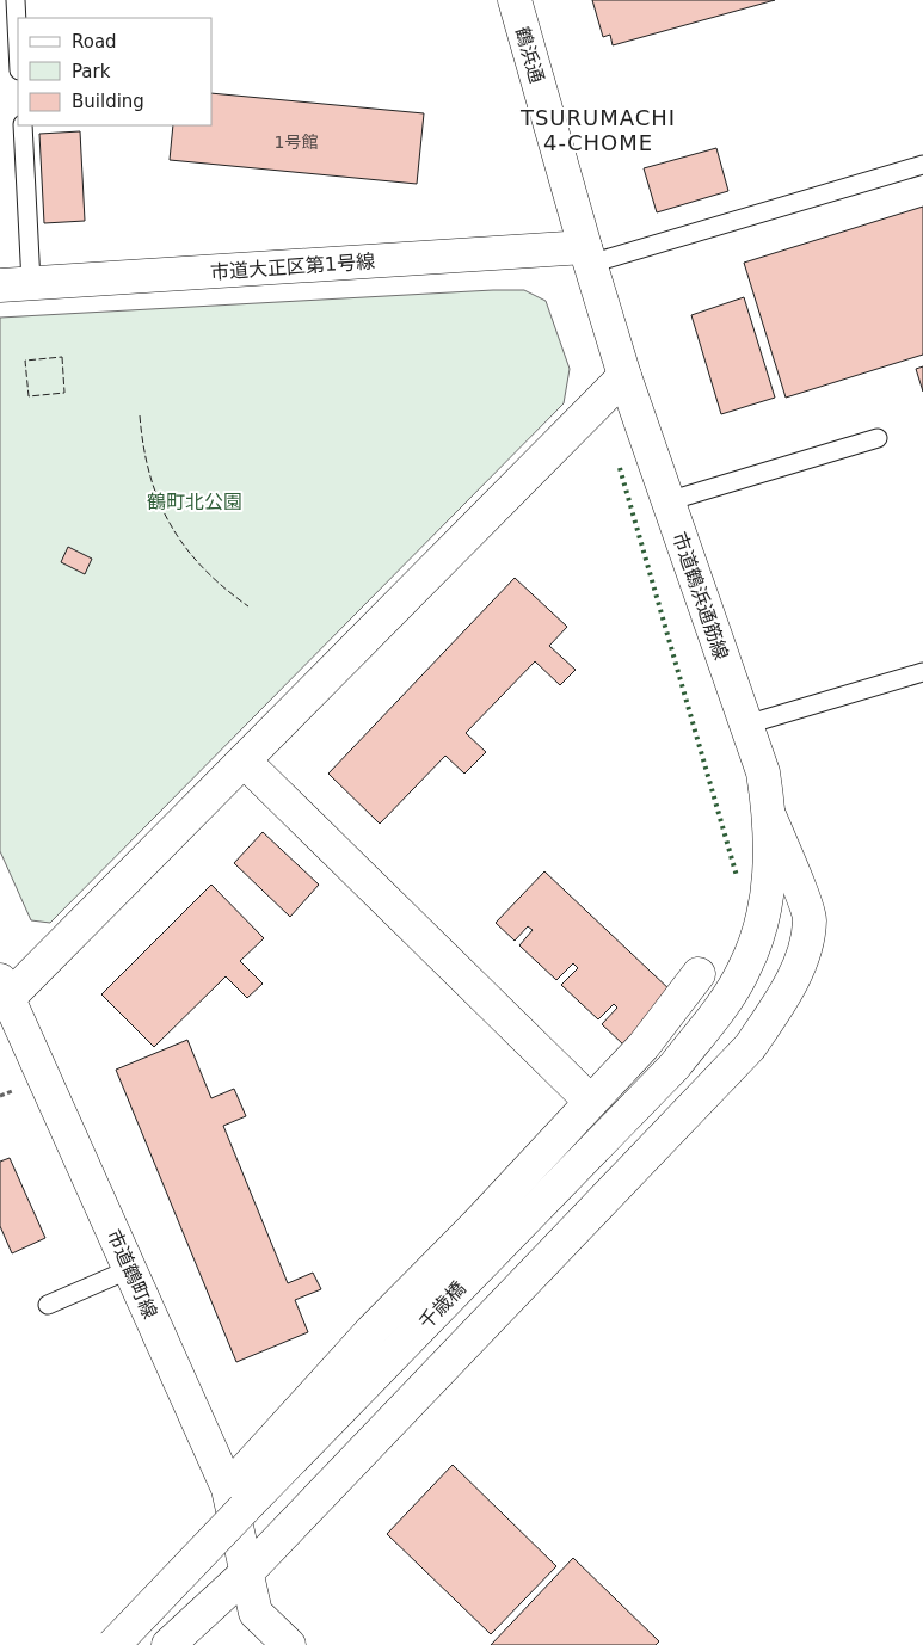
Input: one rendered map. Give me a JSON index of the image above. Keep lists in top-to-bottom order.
{
  "streets": {
    "street": [
      "鶴浜通",
      "市道大正区第1号線",
      "市道鶴浜通筋線",
      "市道鶴町線",
      "千歳橋"
    ]
  },
  "crossings": [
    ["鶴浜通", "市道大正区第1号線"],
    ["鶴浜通", "市道鶴浜通筋線"],
    ["市道大正区第1号線", "市道鶴浜通筋線"],
    ["市道鶴浜通筋線", "千歳橋"]
  ],
  "districts": ["TSURUMACHI 4-CHOME"],
  "parks": ["鶴町北公園"],
  "house_numbers": ["1号館"],
  "legend": ["Road", "Park", "Building"]
}
